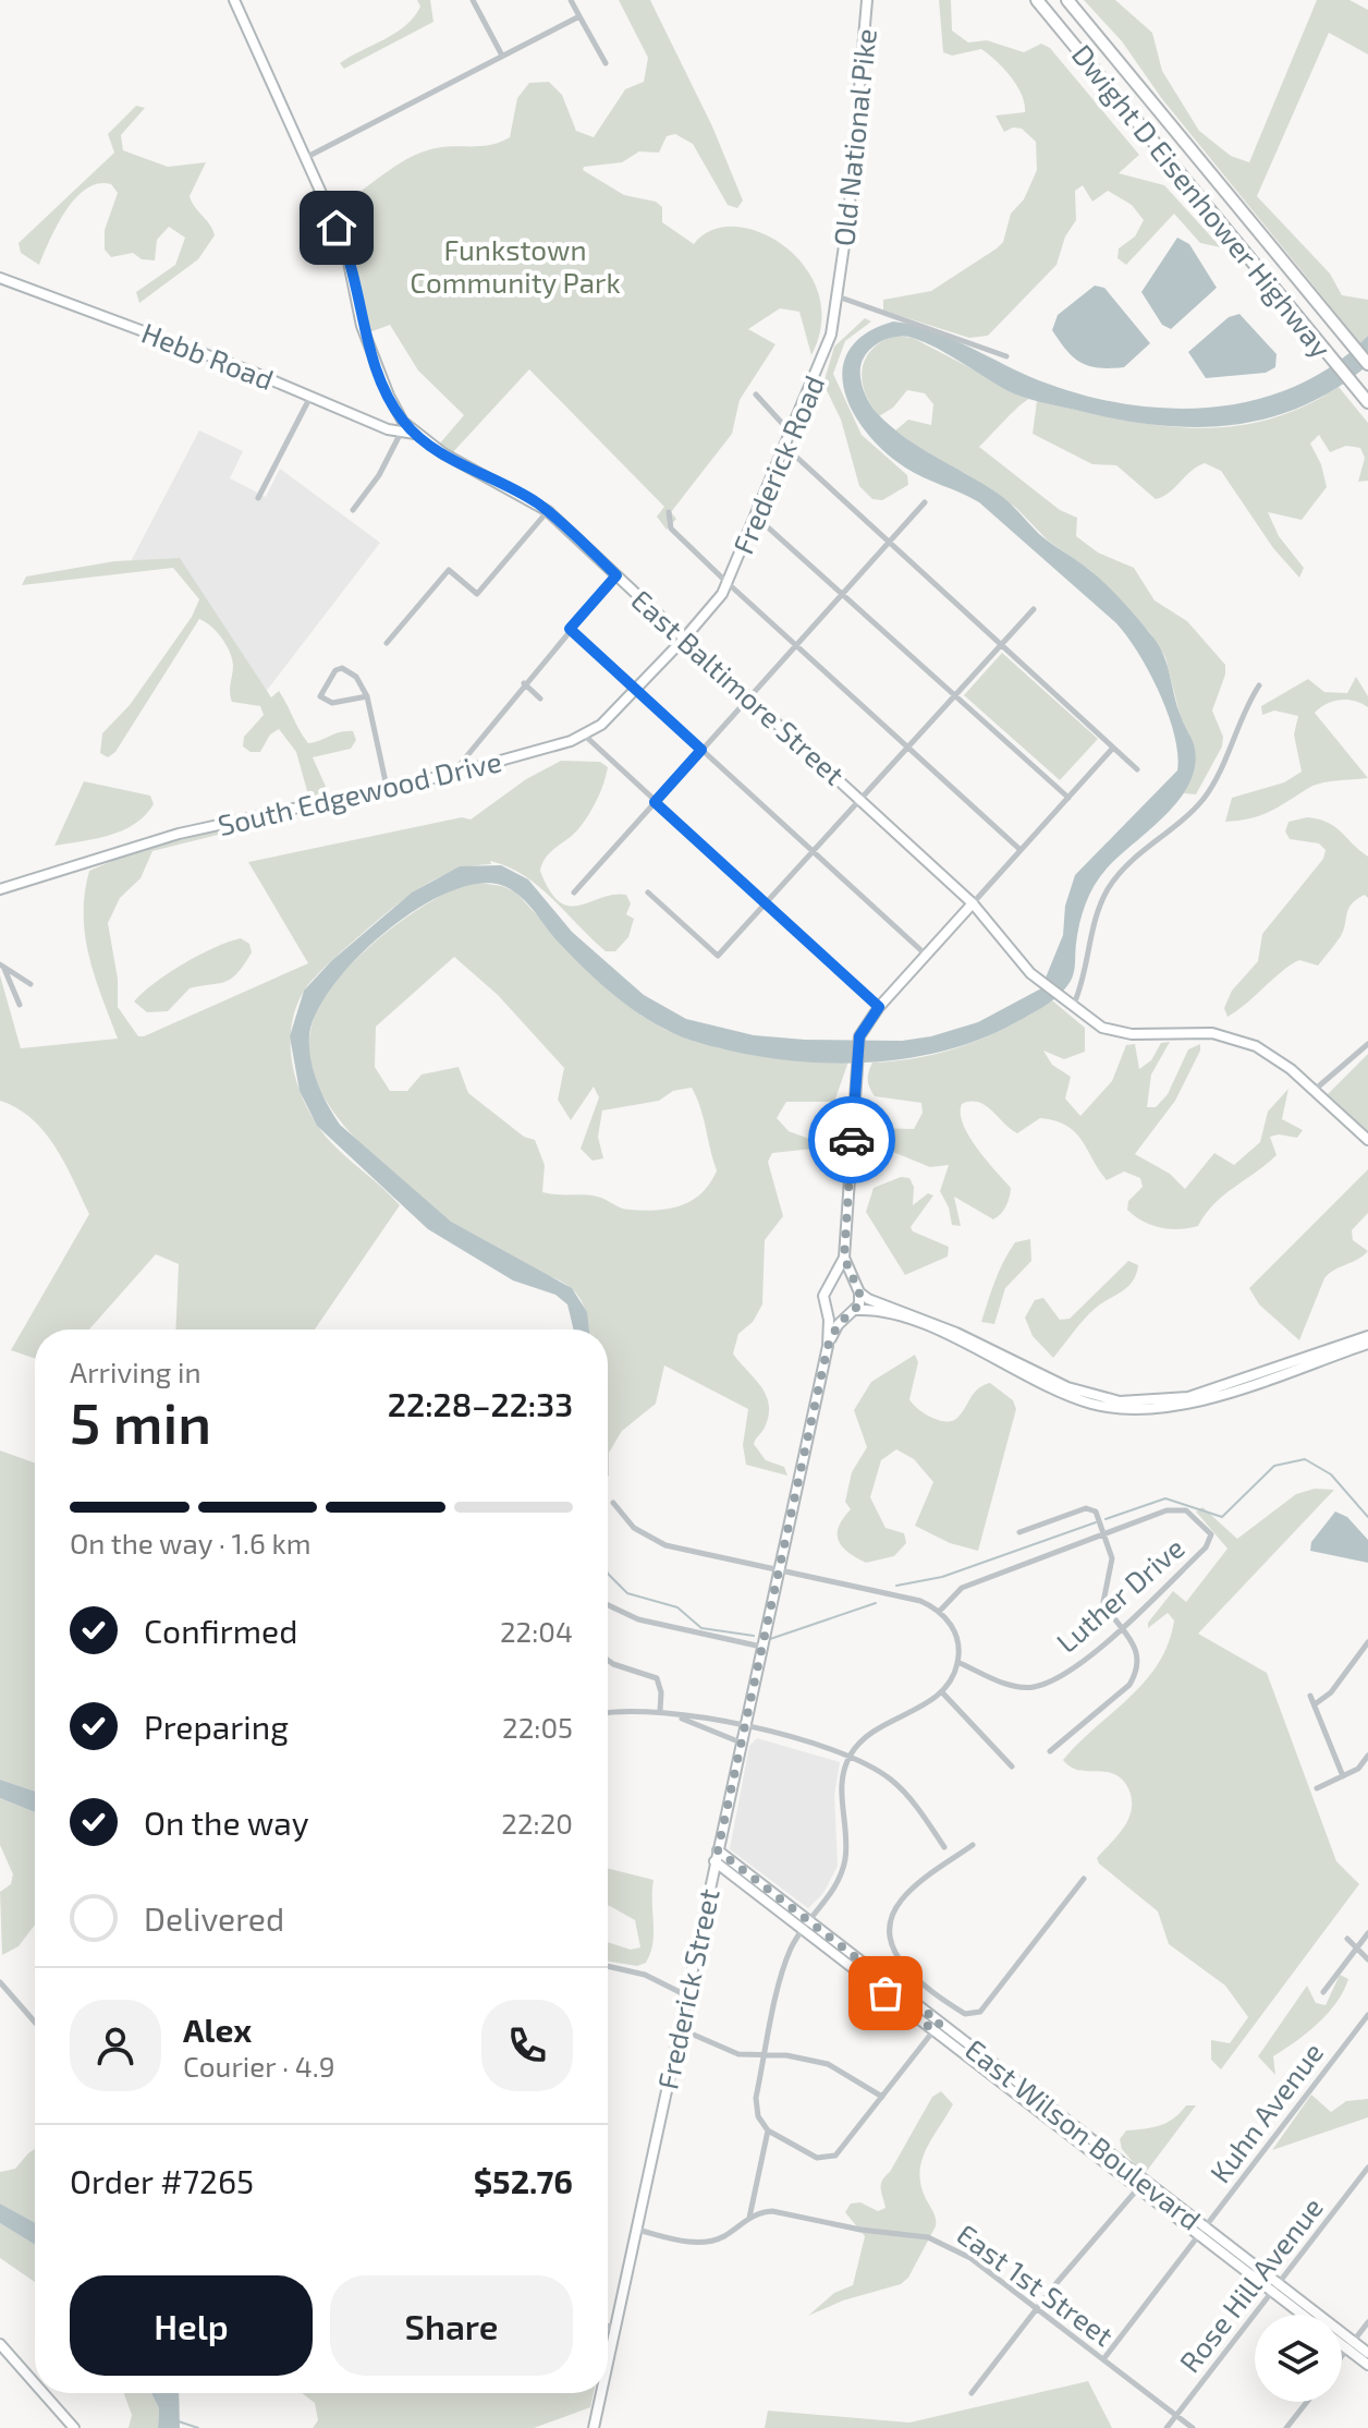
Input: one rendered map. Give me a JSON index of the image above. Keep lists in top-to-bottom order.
{
  "streets": {
    "highway": ["Dwight D Eisenhower Highway"],
    "main road": [
      "Old National Pike",
      "Hebb Road",
      "Frederick Road",
      "East Baltimore Street",
      "South Edgewood Drive",
      "Frederick Street",
      "East Wilson Boulevard"
    ],
    "street": [
      "Luther Drive",
      "Kuhn Avenue",
      "East 1st Street",
      "Rose Hill Avenue"
    ]
  },
  "crossings": [
    ["Old National Pike", "Frederick Road"],
    ["Hebb Road", "East Baltimore Street"],
    ["Frederick Road", "East Baltimore Street"],
    ["Frederick Road", "South Edgewood Drive"],
    ["East Baltimore Street", "South Edgewood Drive"],
    ["Frederick Street", "East Wilson Boulevard"],
    ["Frederick Street", "East 1st Street"],
    ["Kuhn Avenue", "East Wilson Boulevard"],
    ["Kuhn Avenue", "East 1st Street"],
    ["East Wilson Boulevard", "Rose Hill Avenue"],
    ["East 1st Street", "Rose Hill Avenue"]
  ],
  "parks": ["Funkstown Community Park"],
  "page": {
    "heading": ["5 min", "Arriving in", "22:28–22:33"],
    "panel": [
      "Alex",
      "Courier · 4.9",
      "Order #7265",
      "$52.76"
    ],
    "bar": "On the way · 1.6 km",
    "list": [
      ["Confirmed", "22:04"],
      ["Preparing", "22:05"],
      ["On the way", "22:20"],
      "Delivered"
    ],
    "buttons": ["Help", "Share"]
  }
}
